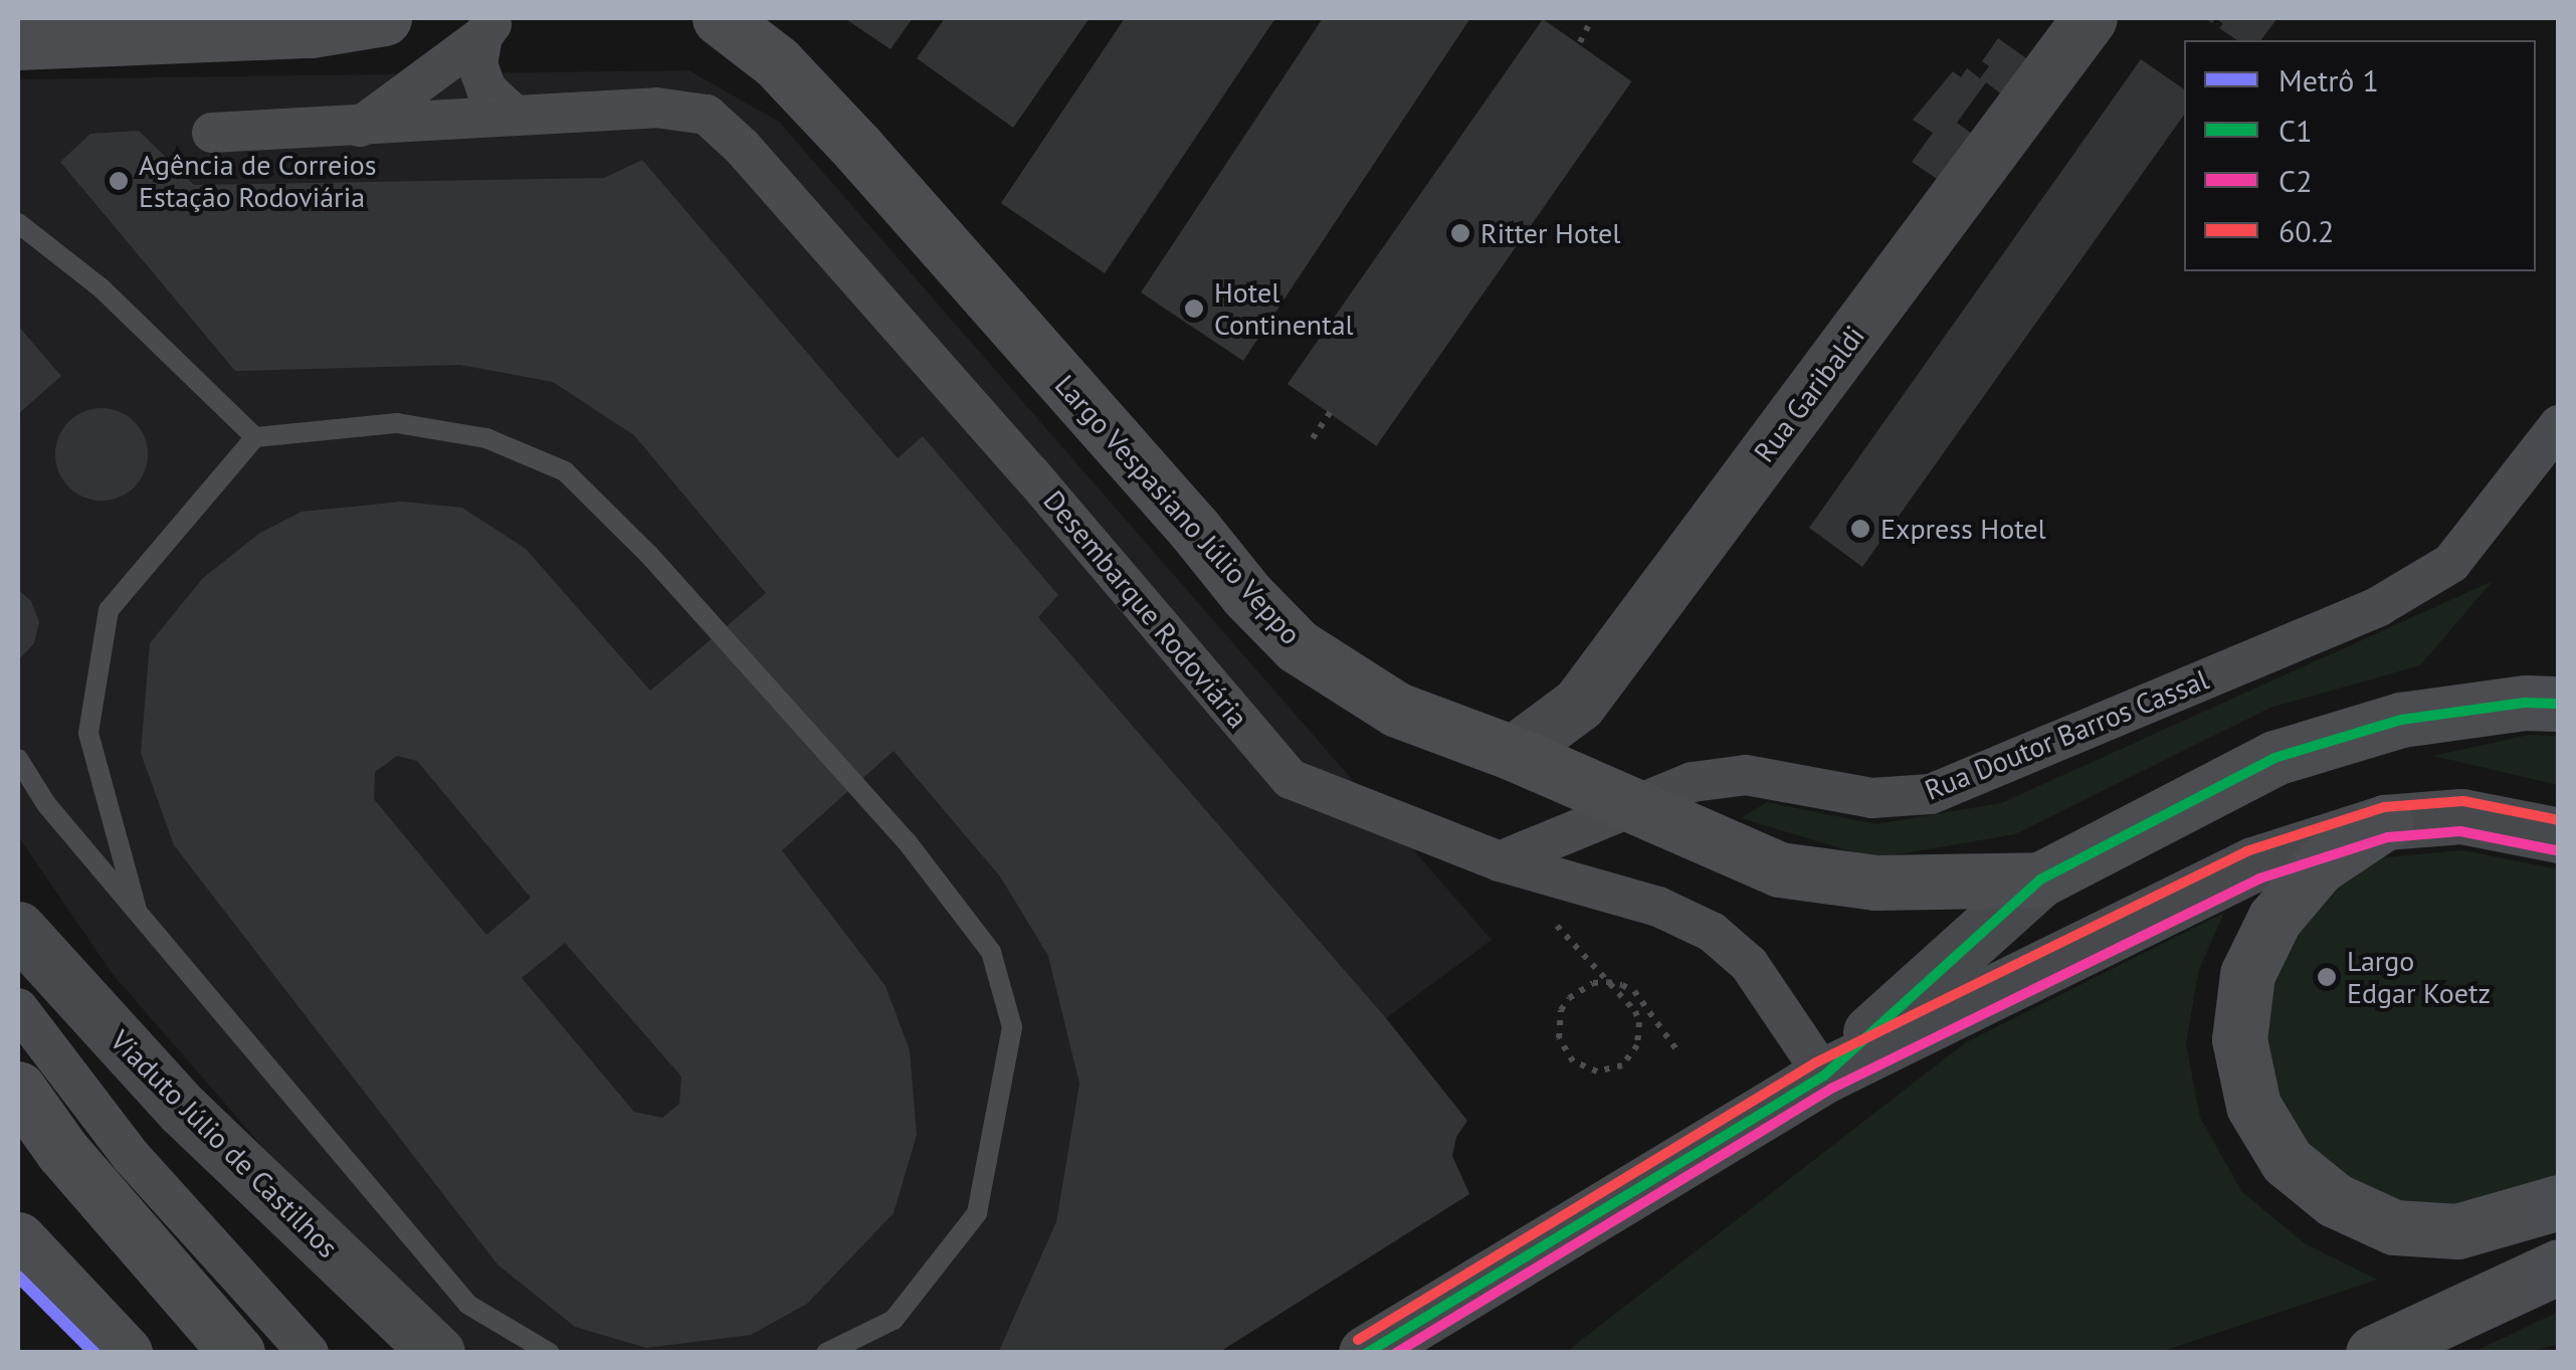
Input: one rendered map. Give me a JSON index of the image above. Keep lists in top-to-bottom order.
{
  "streets": {
    "main road": ["Rua Garibaldi", "Largo Vespasiano Júlio Veppo", "Viaduto Júlio de Castilhos"],
    "street": ["Desembarque Rodoviária", "Rua Doutor Barros Cassal"]
  },
  "crossings": [
    ["Rua Garibaldi", "Largo Vespasiano Júlio Veppo"],
    ["Largo Vespasiano Júlio Veppo", "Rua Doutor Barros Cassal"],
    ["Desembarque Rodoviária", "Rua Doutor Barros Cassal"]
  ],
  "places": [
    "Agência de Correios Estação Rodoviária",
    "Ritter Hotel",
    "Hotel Continental",
    "Express Hotel",
    "Largo Edgar Koetz"
  ],
  "lines": [
    "transit line C1",
    "transit line 60.2",
    "transit line C2",
    "metro line 1"
  ],
  "legend": [
    "Metrô 1",
    "C1",
    "C2",
    "60.2"
  ]
}
